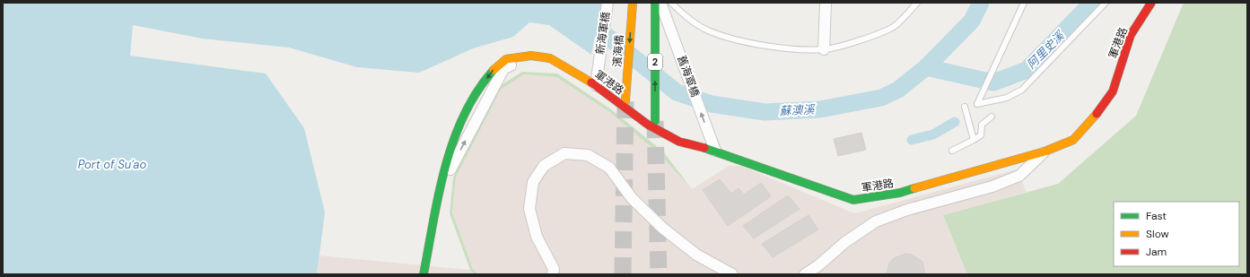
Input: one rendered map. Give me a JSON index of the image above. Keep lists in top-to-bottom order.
{
  "streets": {
    "street": [
      "新海軍橋",
      "軍港路",
      "濱海橋",
      "2",
      "舊海軍橋"
    ]
  },
  "crossings": [
    ["新海軍橋", "軍港路"],
    ["軍港路", "舊海軍橋"]
  ],
  "water": ["阿里史溪", "蘇澳溪", "Port of Su'ao"],
  "legend": ["Fast", "Slow", "Jam"]
}
